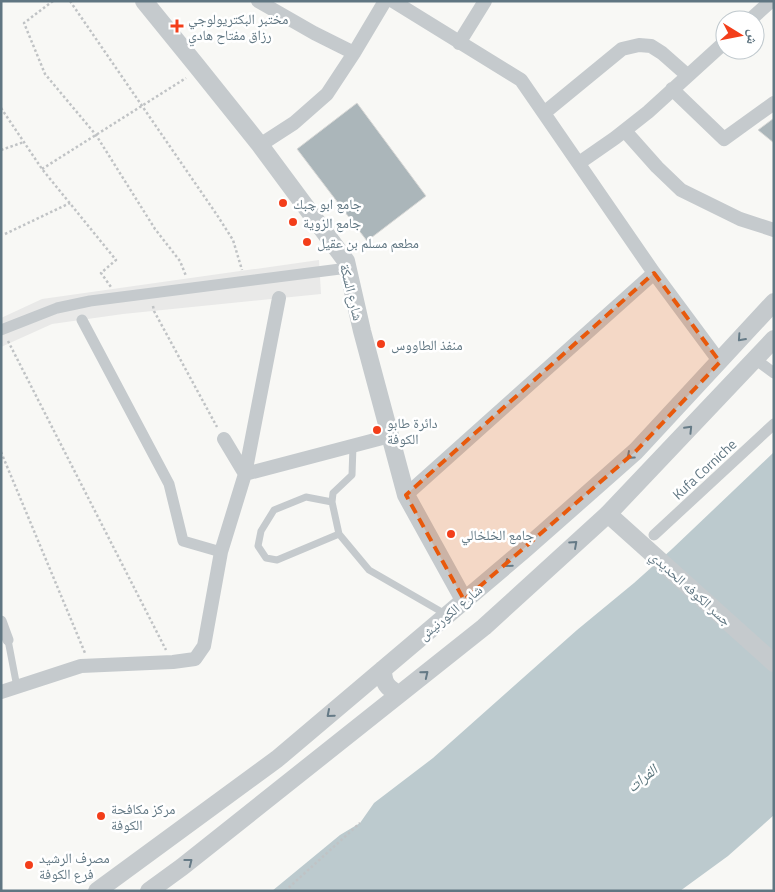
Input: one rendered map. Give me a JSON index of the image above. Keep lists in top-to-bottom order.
{
  "streets": {
    "street": [
      "شارع السكة",
      "Kufa Corniche",
      "جسر الکوفه الحديدي",
      "شارع الكورنيش"
    ]
  },
  "crossings": [
    ["شارع السكة", "شارع الكورنيش"],
    ["Kufa Corniche", "جسر الکوفه الحديدي"]
  ],
  "water": ["الفرات"],
  "places": {
    "health": ["مختبر البكتريولوجي رزاق مفتاح هادي"],
    "other": [
      "جامع ابو چبك",
      "جامع الزوية",
      "مطعم مسلم بن عقيل",
      "منفذ الطاووس",
      "دائرة طابو الكوفة",
      "جامع الخلخالي",
      "مركز مكافحة الكوفة",
      "مصرف الرشيد فرع الكوفة"
    ]
  },
  "north": "right"
}
